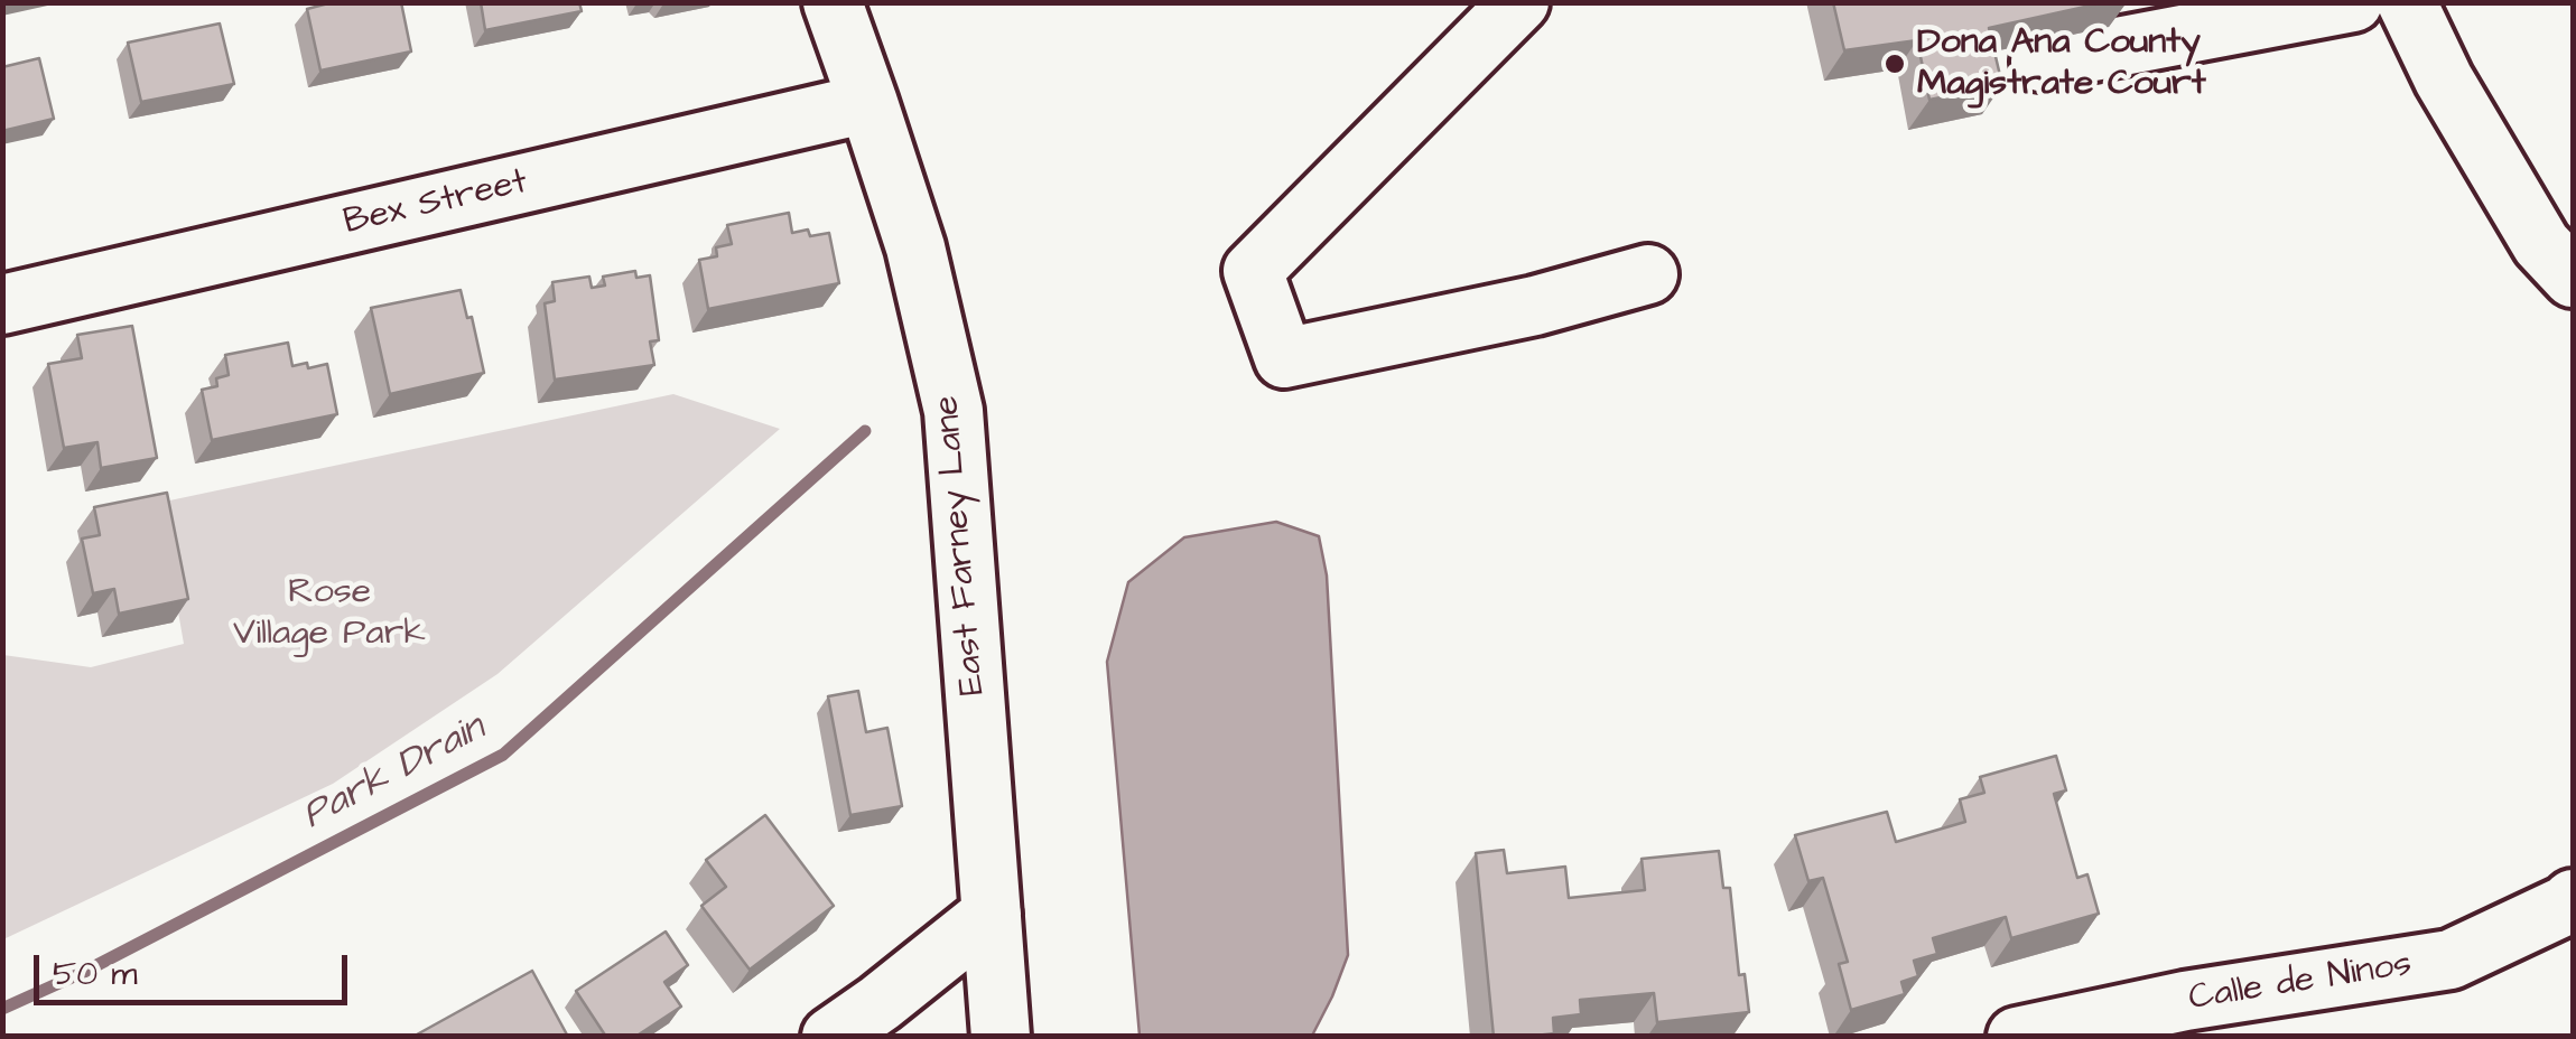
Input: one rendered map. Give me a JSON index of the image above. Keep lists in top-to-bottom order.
{
  "streets": {
    "street": ["Bex Street", "East Farney Lane", "Calle de Ninos"]
  },
  "crossings": [
    ["Bex Street", "East Farney Lane"]
  ],
  "water": ["Park Drain"],
  "parks": ["Rose Village Park"],
  "places": ["Dona Ana County Magistrate Court"],
  "scale_bar": "50 m"
}
